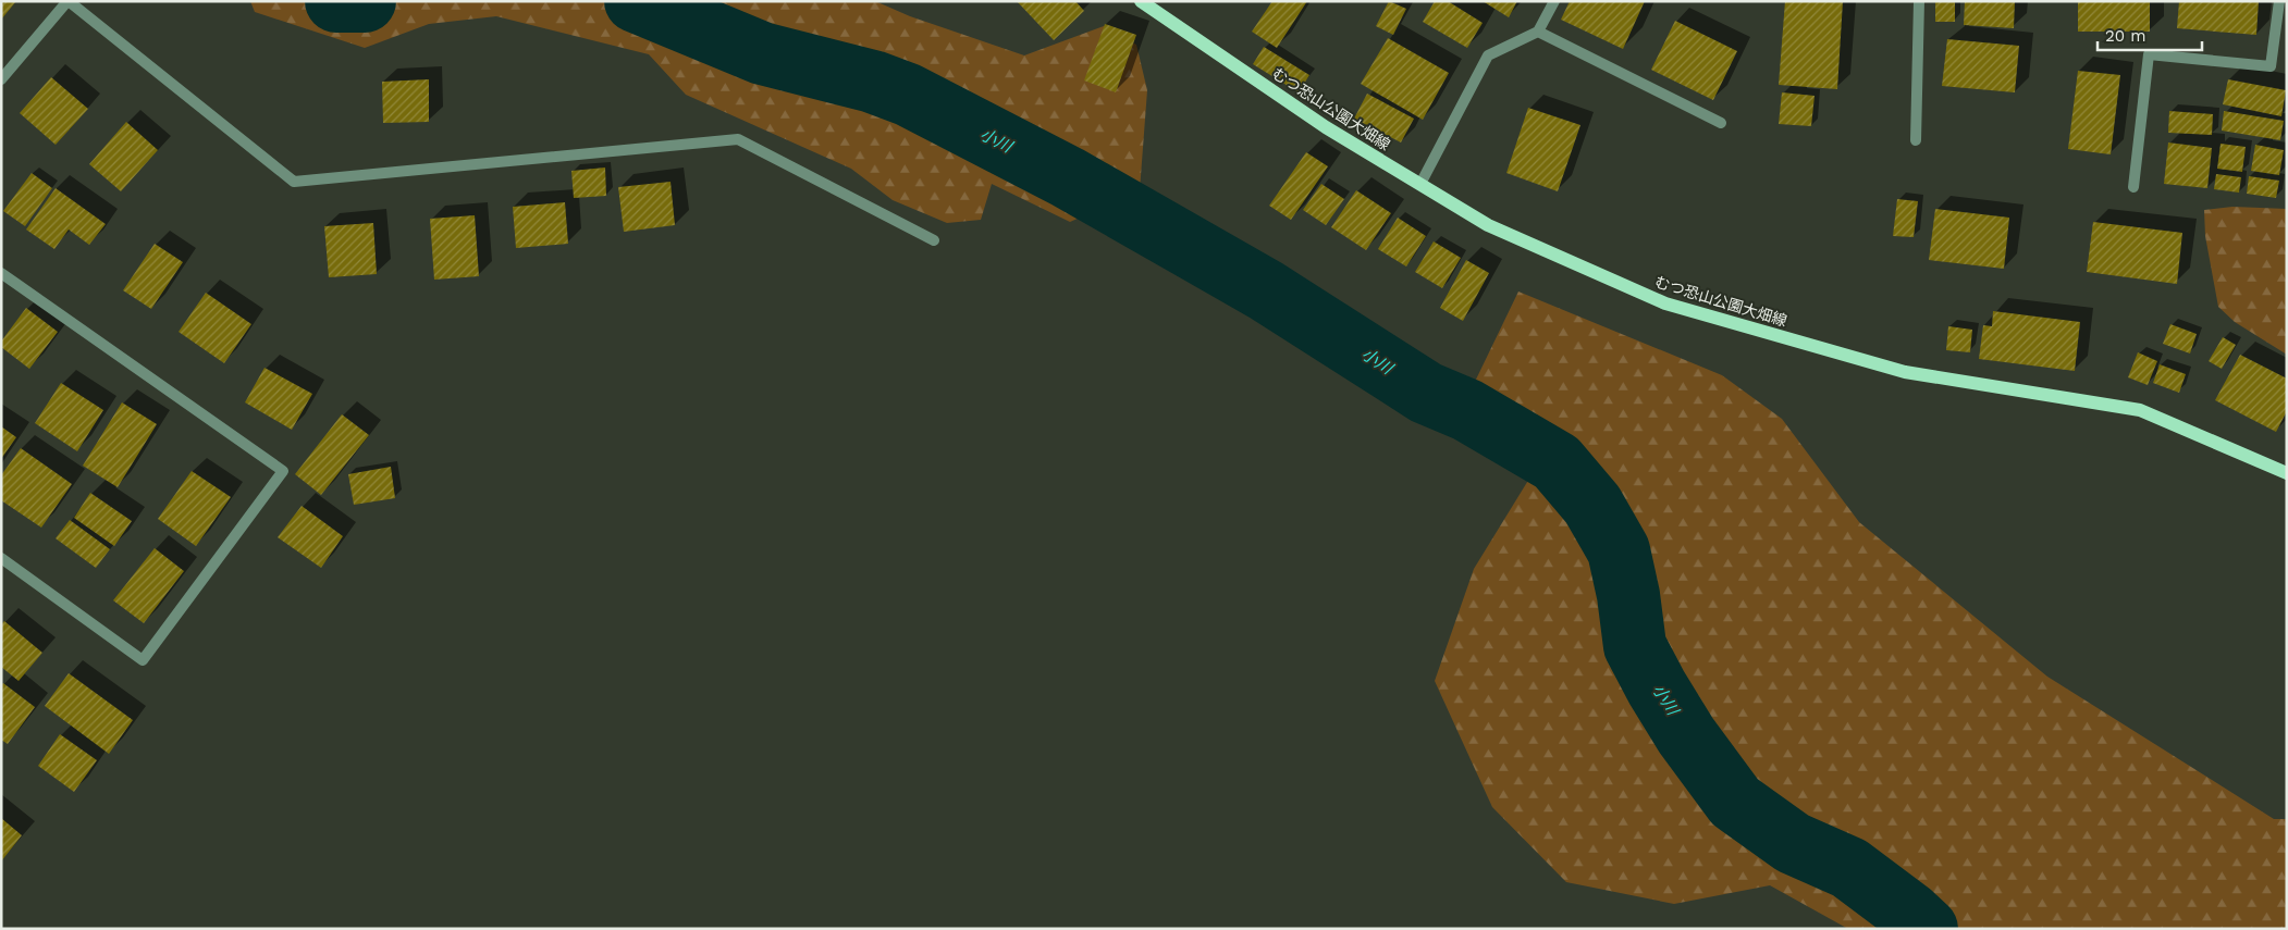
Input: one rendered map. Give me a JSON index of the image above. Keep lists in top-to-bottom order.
{
  "streets": {
    "main road": ["むつ恐山公園大畑線"]
  },
  "water": ["小川"],
  "scale_bar": "20 m"
}
